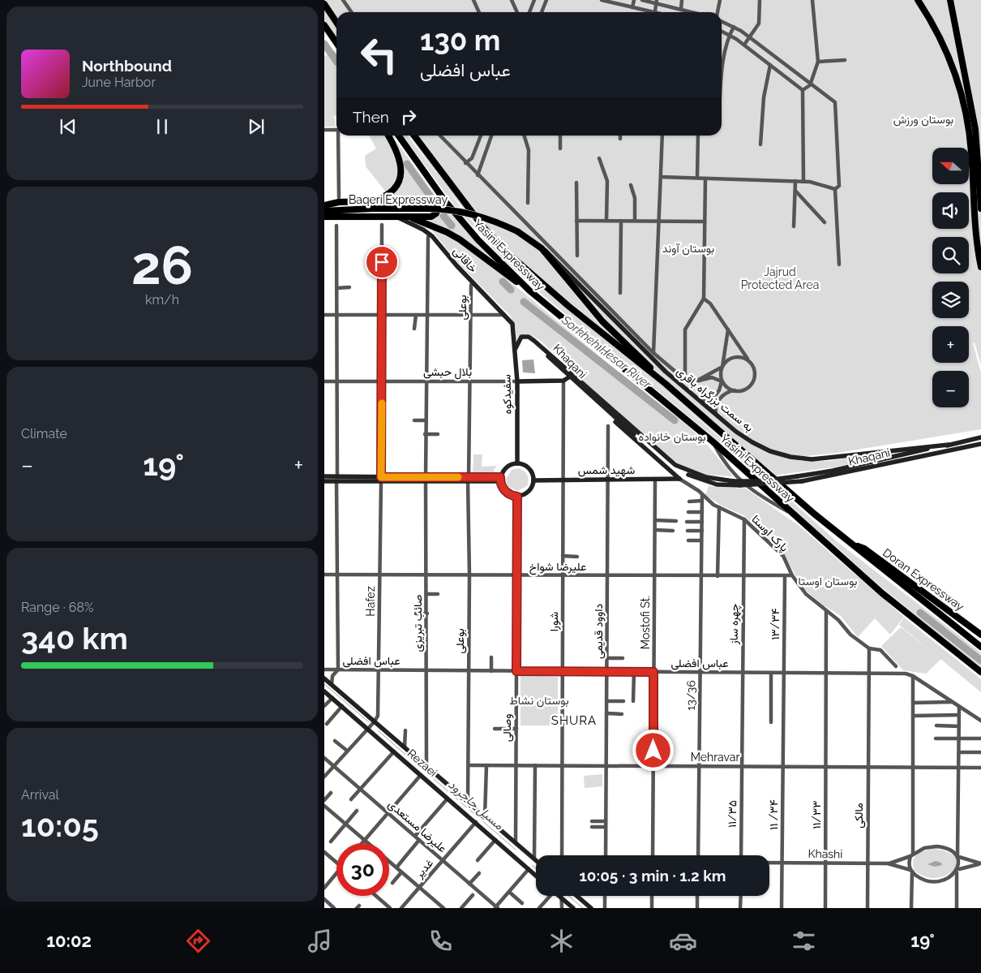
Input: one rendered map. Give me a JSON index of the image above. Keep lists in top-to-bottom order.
{
  "streets": {
    "highway": ["Baqeri Expressway", "Yasini Expressway", "Doran Expressway"],
    "main road": [
      "خاقانی",
      "Khaqani",
      "بلال حبشی",
      "سفیدکوه",
      "به سمت بزرگراه باقری",
      "شهید شمس",
      "Rezaei"
    ],
    "street": [
      "بوعلی",
      "پارک اوستا",
      "علیرضا شواخ",
      "Hafez",
      "شورا",
      "Mostofi St.",
      "صائب تبریزی",
      "چهره ساز",
      "۱۳/۳۴",
      "داوود قدیمی",
      "عباس افضلی",
      "13/36",
      "وصالی",
      "Mehravar",
      "۱۱/۳۵",
      "۱۱ /۳۴",
      "۱۱/۳۳",
      "مالکی",
      "علیرضا مستعدی",
      "Khashi",
      "غدیر"
    ]
  },
  "crossings": [
    ["Baqeri Expressway", "Yasini Expressway"],
    ["Baqeri Expressway", "خاقانی"],
    ["Baqeri Expressway", "به سمت بزرگراه باقری"],
    ["Yasini Expressway", "Doran Expressway"],
    ["خاقانی", "سفیدکوه"],
    ["بوعلی", "بلال حبشی"],
    ["بوعلی", "علیرضا شواخ"],
    ["بوعلی", "عباس افضلی"],
    ["بوعلی", "Mehravar"],
    ["بوعلی", "Rezaei"],
    ["Khaqani", "به سمت بزرگراه باقری"],
    ["بلال حبشی", "سفیدکوه"],
    ["بلال حبشی", "Hafez"],
    ["بلال حبشی", "شورا"],
    ["بلال حبشی", "صائب تبریزی"],
    ["سفیدکوه", "شهید شمس"],
    ["سفیدکوه", "وصالی"],
    ["شهید شمس", "پارک اوستا"],
    ["شهید شمس", "شورا"],
    ["شهید شمس", "Mostofi St."],
    ["شهید شمس", "داوود قدیمی"],
    ["شهید شمس", "وصالی"],
    ["پارک اوستا", "علیرضا شواخ"],
    ["پارک اوستا", "چهره ساز"],
    ["پارک اوستا", "13/36"],
    ["پارک اوستا", "۱۱/۳۳"],
    ["پارک اوستا", "مالکی"],
    ["علیرضا شواخ", "Hafez"],
    ["علیرضا شواخ", "شورا"],
    ["علیرضا شواخ", "Mostofi St."],
    ["علیرضا شواخ", "صائب تبریزی"],
    ["علیرضا شواخ", "چهره ساز"],
    ["علیرضا شواخ", "۱۳/۳۴"],
    ["علیرضا شواخ", "داوود قدیمی"],
    ["علیرضا شواخ", "13/36"],
    ["علیرضا شواخ", "وصالی"],
    ["Hafez", "عباس افضلی"],
    ["Hafez", "Rezaei"],
    ["شورا", "عباس افضلی"],
    ["شورا", "Mehravar"],
    ["Mostofi St.", "عباس افضلی"],
    ["Mostofi St.", "Mehravar"],
    ["صائب تبریزی", "عباس افضلی"],
    ["صائب تبریزی", "Rezaei"],
    ["چهره ساز", "عباس افضلی"],
    ["چهره ساز", "Mehravar"],
    ["چهره ساز", "۱۱/۳۵"],
    ["۱۳/۳۴", "عباس افضلی"],
    ["۱۳/۳۴", "Mehravar"],
    ["۱۳/۳۴", "۱۱ /۳۴"],
    ["داوود قدیمی", "عباس افضلی"],
    ["داوود قدیمی", "Mehravar"],
    ["عباس افضلی", "13/36"],
    ["عباس افضلی", "وصالی"],
    ["عباس افضلی", "۱۱/۳۳"],
    ["عباس افضلی", "مالکی"],
    ["13/36", "Mehravar"],
    ["وصالی", "Mehravar"],
    ["Mehravar", "۱۱/۳۵"],
    ["Mehravar", "۱۱ /۳۴"],
    ["Mehravar", "۱۱/۳۳"],
    ["Mehravar", "مالکی"],
    ["Rezaei", "غدیر"],
    ["۱۱ /۳۴", "Khashi"],
    ["۱۱/۳۳", "Khashi"],
    ["مالکی", "Khashi"],
    ["علیرضا مستعدی", "غدیر"]
  ],
  "districts": ["SHURA"],
  "water": ["Sorkheh Hesar River", "مسیل جاجرود"],
  "parks": [
    "بوستان ورزش",
    "بوستان آوند",
    "Jajrud Protected Area",
    "بوستان خانواده",
    "بوستان اوستا",
    "بوستان نشاط"
  ],
  "north": "left",
  "page": {
    "turn": ["130 m", "عباس افضلی"],
    "song": ["Northbound", "June Harbor"],
    "then": "Then",
    "map_buttons": ["+", "−"],
    "tile": [
      ["26", "km/h"],
      "Climate",
      ["Range · 68%", "340 km"],
      ["Arrival", "10:05"]
    ],
    "heat": ["−", "19°", "+"],
    "limit": "30",
    "trip": "10:05 · 3 min · 1.2 km",
    "tabs": ["10:02", "19°"]
  }
}
